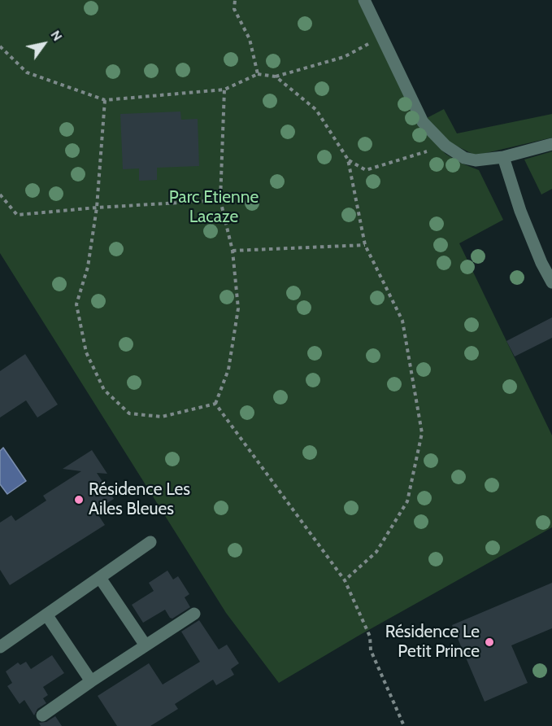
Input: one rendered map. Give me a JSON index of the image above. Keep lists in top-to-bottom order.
{
  "parks": ["Parc Etienne Lacaze"],
  "places": ["Résidence Les Ailes Bleues", "Résidence Le Petit Prince"],
  "north": "top right"
}
